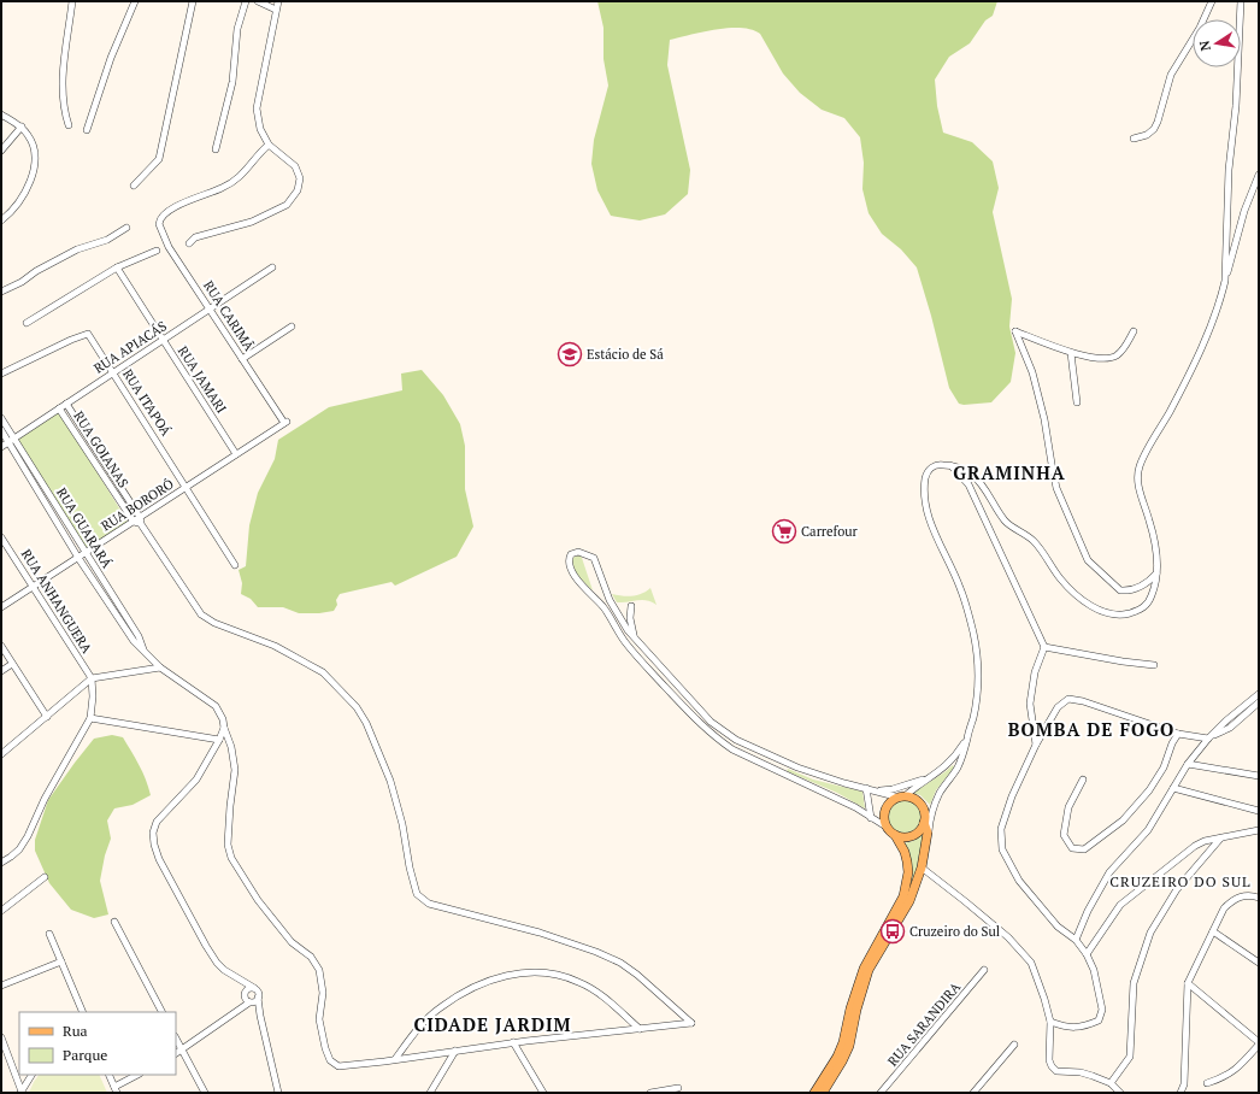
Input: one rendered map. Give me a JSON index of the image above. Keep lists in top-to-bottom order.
{
  "streets": {
    "street": [
      "RUA CARIMÃ",
      "RUA APIACÁS",
      "RUA JAMARI",
      "RUA ITAPOÁ",
      "RUA GOIANAS",
      "RUA BORORÓ",
      "RUA GUARARÁ",
      "RUA ANHANGUERA",
      "RUA SARANDIRA"
    ]
  },
  "crossings": [
    ["RUA CARIMÃ", "RUA APIACÁS"],
    ["RUA CARIMÃ", "RUA BORORÓ"],
    ["RUA APIACÁS", "RUA JAMARI"],
    ["RUA APIACÁS", "RUA ITAPOÁ"],
    ["RUA APIACÁS", "RUA GOIANAS"],
    ["RUA APIACÁS", "RUA GUARARÁ"],
    ["RUA JAMARI", "RUA BORORÓ"],
    ["RUA ITAPOÁ", "RUA BORORÓ"],
    ["RUA GOIANAS", "RUA BORORÓ"],
    ["RUA BORORÓ", "RUA GUARARÁ"],
    ["RUA BORORÓ", "RUA ANHANGUERA"]
  ],
  "districts": [
    "GRAMINHA",
    "BOMBA DE FOGO",
    "CRUZEIRO DO SUL",
    "CIDADE JARDIM"
  ],
  "places": {
    "school or university": ["Estácio de Sá"],
    "supermarket": ["Carrefour"],
    "bus stop": ["Cruzeiro do Sul"]
  },
  "legend": ["Rua", "Parque"],
  "north": "left"
}
